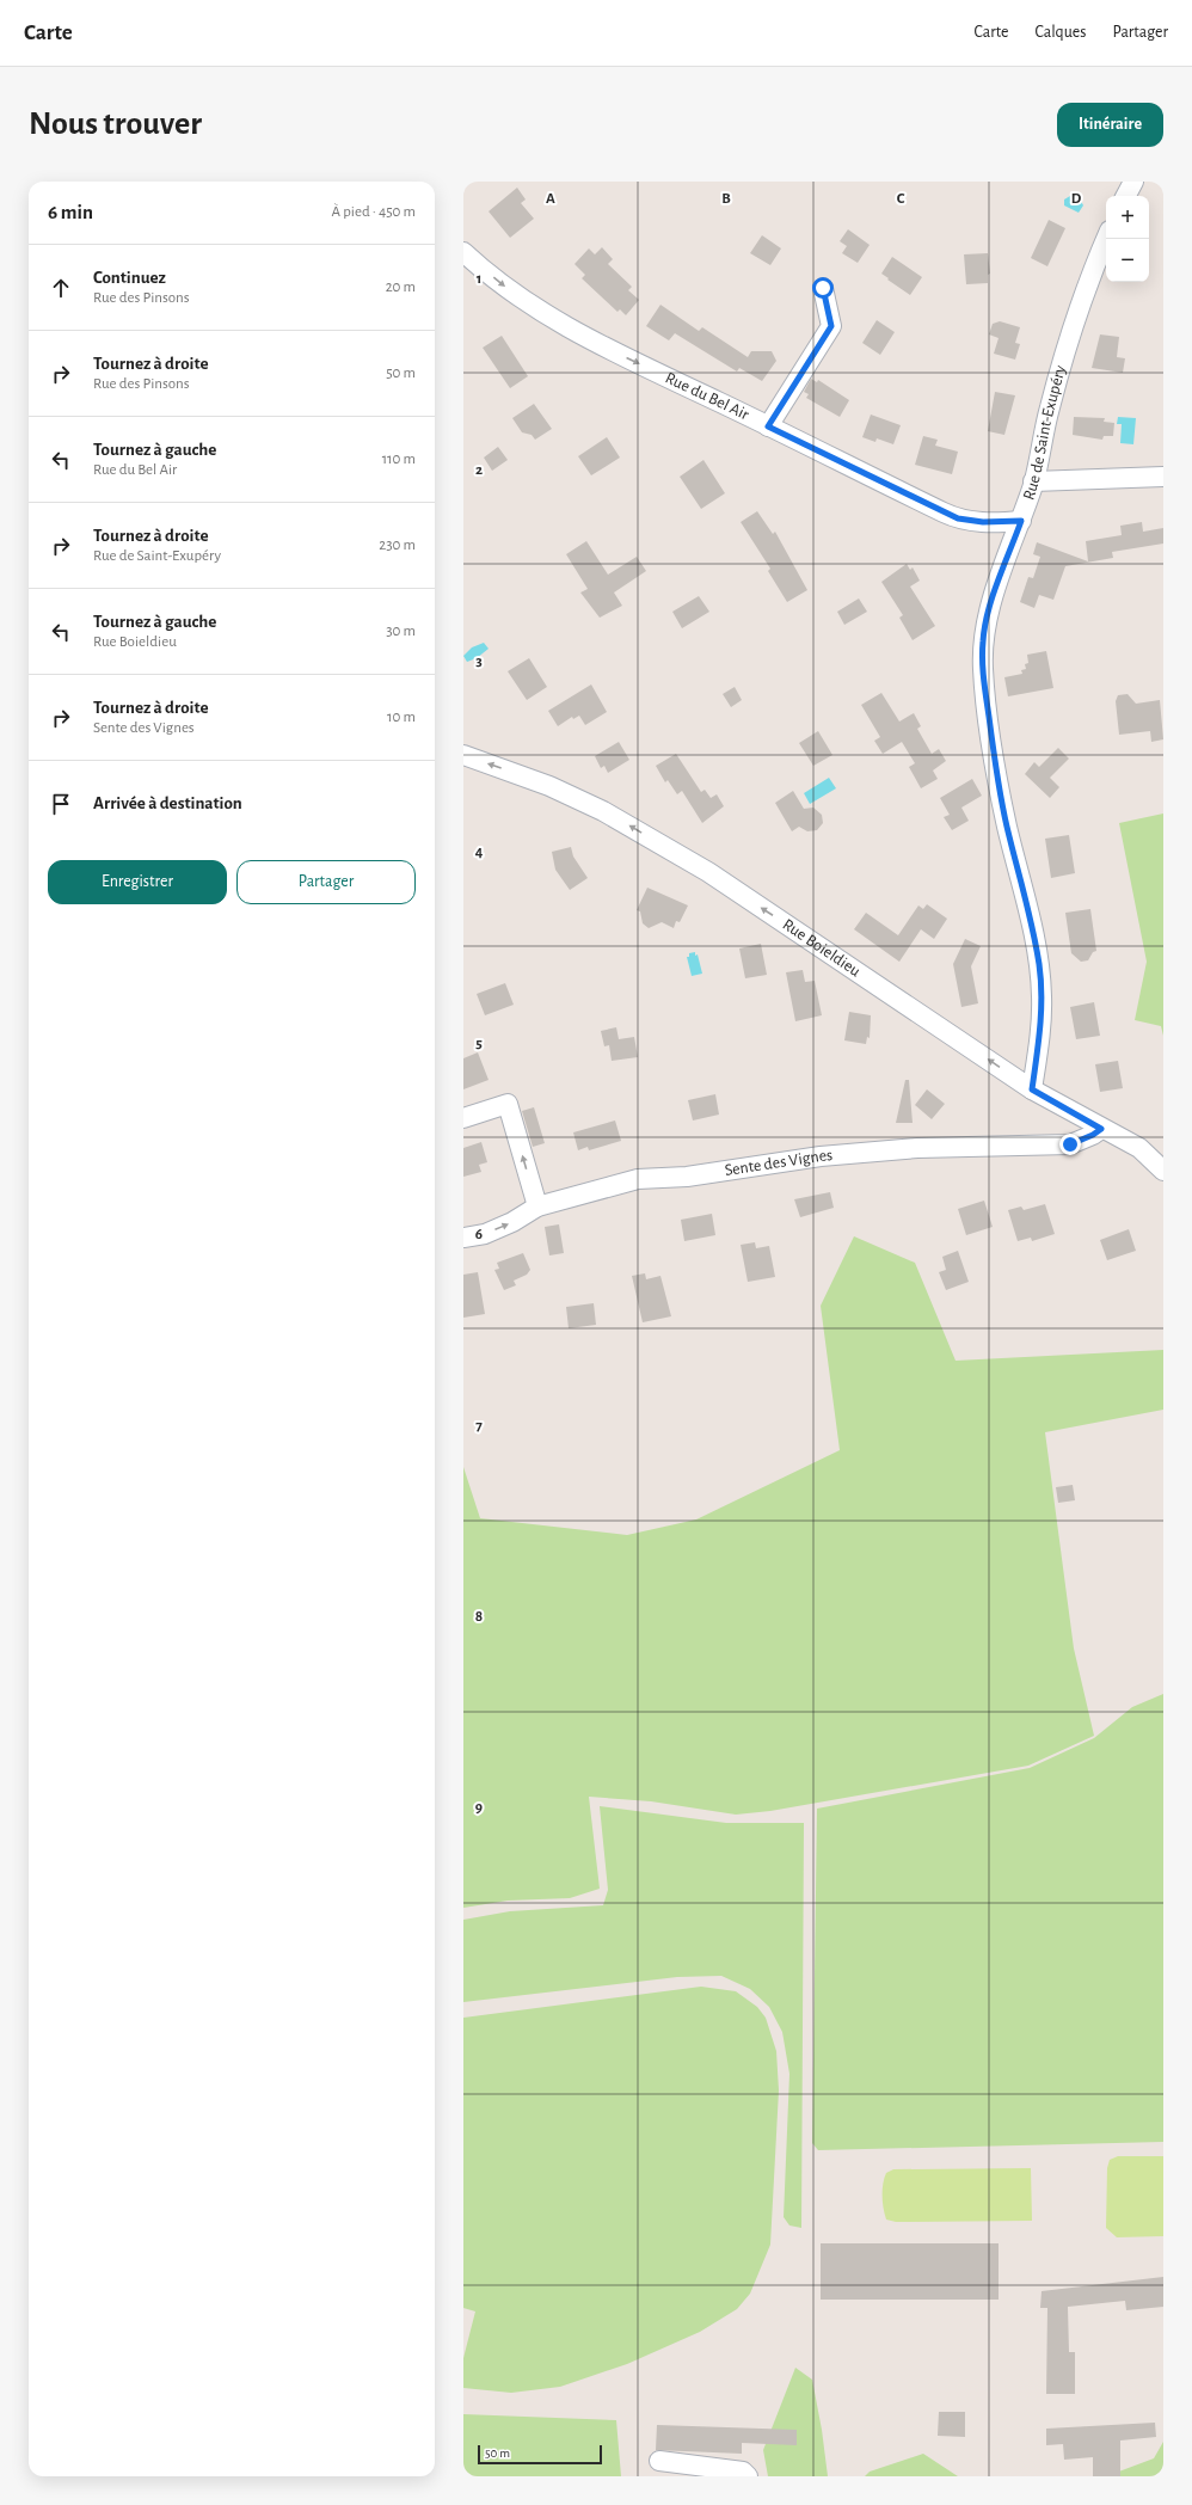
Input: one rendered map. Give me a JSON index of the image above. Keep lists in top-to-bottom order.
{
  "streets": {
    "street": [
      "Rue du Bel Air",
      "Rue de Saint-Exupéry",
      "Rue Boieldieu",
      "Sente des Vignes"
    ]
  },
  "crossings": [
    ["Rue du Bel Air", "Rue de Saint-Exupéry"],
    ["Rue de Saint-Exupéry", "Rue Boieldieu"],
    ["Rue Boieldieu", "Sente des Vignes"]
  ],
  "one_way": ["Rue du Bel Air", "Rue Boieldieu"],
  "scale_bar": "50 m",
  "page": {
    "header": "Carte",
    "nav": ["Carte", "Calques", "Partager"],
    "buttons": [
      "Itinéraire",
      ["Enregistrer", "Partager"]
    ],
    "title": "Nous trouver",
    "heading": ["6 min", "À pied · 450 m"],
    "map_buttons": ["+", "−"],
    "list": [
      ["Continuez", "Rue des Pinsons", "20 m"],
      ["Tournez à droite", "Rue des Pinsons", "50 m"],
      ["Tournez à gauche", "Rue du Bel Air", "110 m"],
      ["Tournez à droite", "Rue de Saint-Exupéry", "230 m"],
      ["Tournez à gauche", "Rue Boieldieu", "30 m"],
      ["Tournez à droite", "Sente des Vignes", "10 m"],
      "Arrivée à destination"
    ],
    "scale": "50 m"
  },
  "grid": {
    "columns": [
      "A",
      "B",
      "C",
      "D"
    ],
    "rows": [
      "1",
      "2",
      "3",
      "4",
      "5",
      "6",
      "7",
      "8",
      "9"
    ]
  }
}
